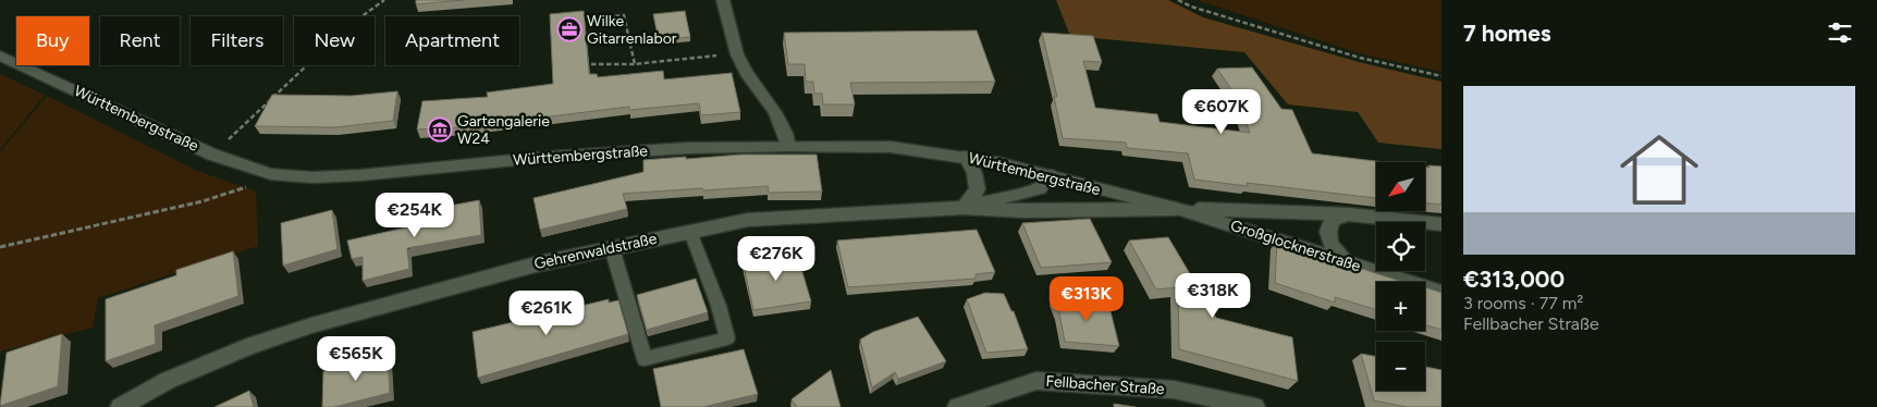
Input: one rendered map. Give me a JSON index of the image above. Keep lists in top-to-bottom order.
{
  "streets": {
    "street": [
      "Württembergstraße",
      "Großglocknerstraße",
      "Gehrenwaldstraße",
      "Fellbacher Straße"
    ]
  },
  "crossings": [
    ["Württembergstraße", "Großglocknerstraße"],
    ["Württembergstraße", "Gehrenwaldstraße"],
    ["Großglocknerstraße", "Gehrenwaldstraße"]
  ],
  "places": {
    "office": ["Wilke Gitarrenlabor"],
    "museum": ["Gartengalerie W24"]
  },
  "north": "bottom left",
  "page": {
    "heading": "7 homes",
    "chip": [
      "Buy",
      "Rent",
      "Filters",
      "New",
      "Apartment"
    ],
    "list": [
      {
        "name": "€313,000",
        "note": "3 rooms · 77 m² · Fellbacher Straße"
      }
    ],
    "price": [
      "€607K",
      "€254K",
      "€276K",
      "€318K",
      "€313K",
      "€261K",
      "€565K"
    ],
    "map_buttons": ["+", "−"]
  }
}
